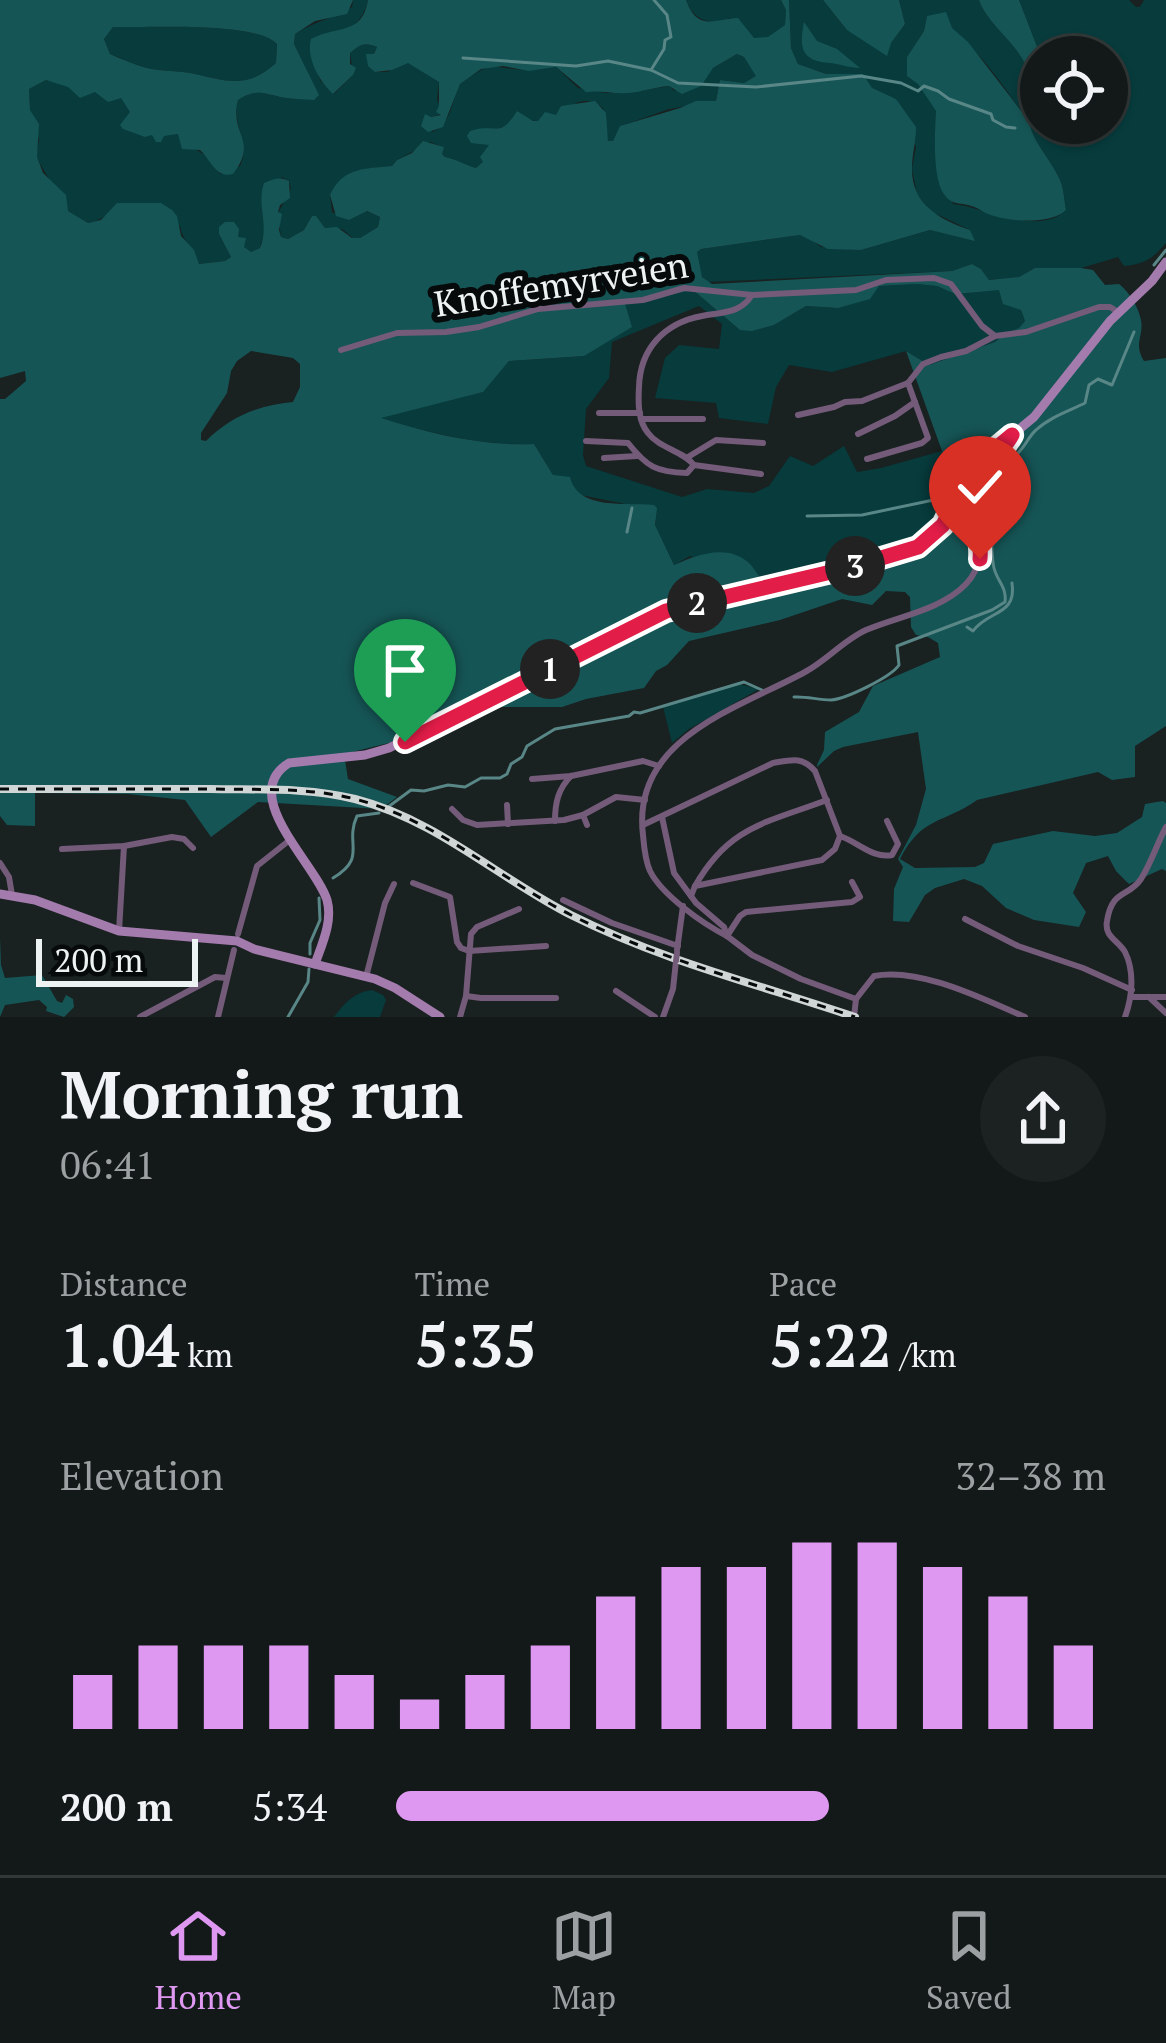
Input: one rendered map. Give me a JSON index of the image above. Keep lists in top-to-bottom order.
{
  "streets": {
    "street": ["Knoffemyrveien"]
  },
  "scale_bar": "200 m",
  "page": {
    "pins": ["3", "2", "1"],
    "scale": "200 m",
    "heading": ["Morning run", "06:41"],
    "stats": [
      ["Distance", "1.04 km"],
      ["Time", "5:35"],
      ["Pace", "5:22 /km"]
    ],
    "chart": ["Elevation", "32–38 m"],
    "list": [
      {
        "name": "200 m",
        "note": "5:34"
      }
    ],
    "tabs": ["Home", "Map", "Saved"]
  }
}
